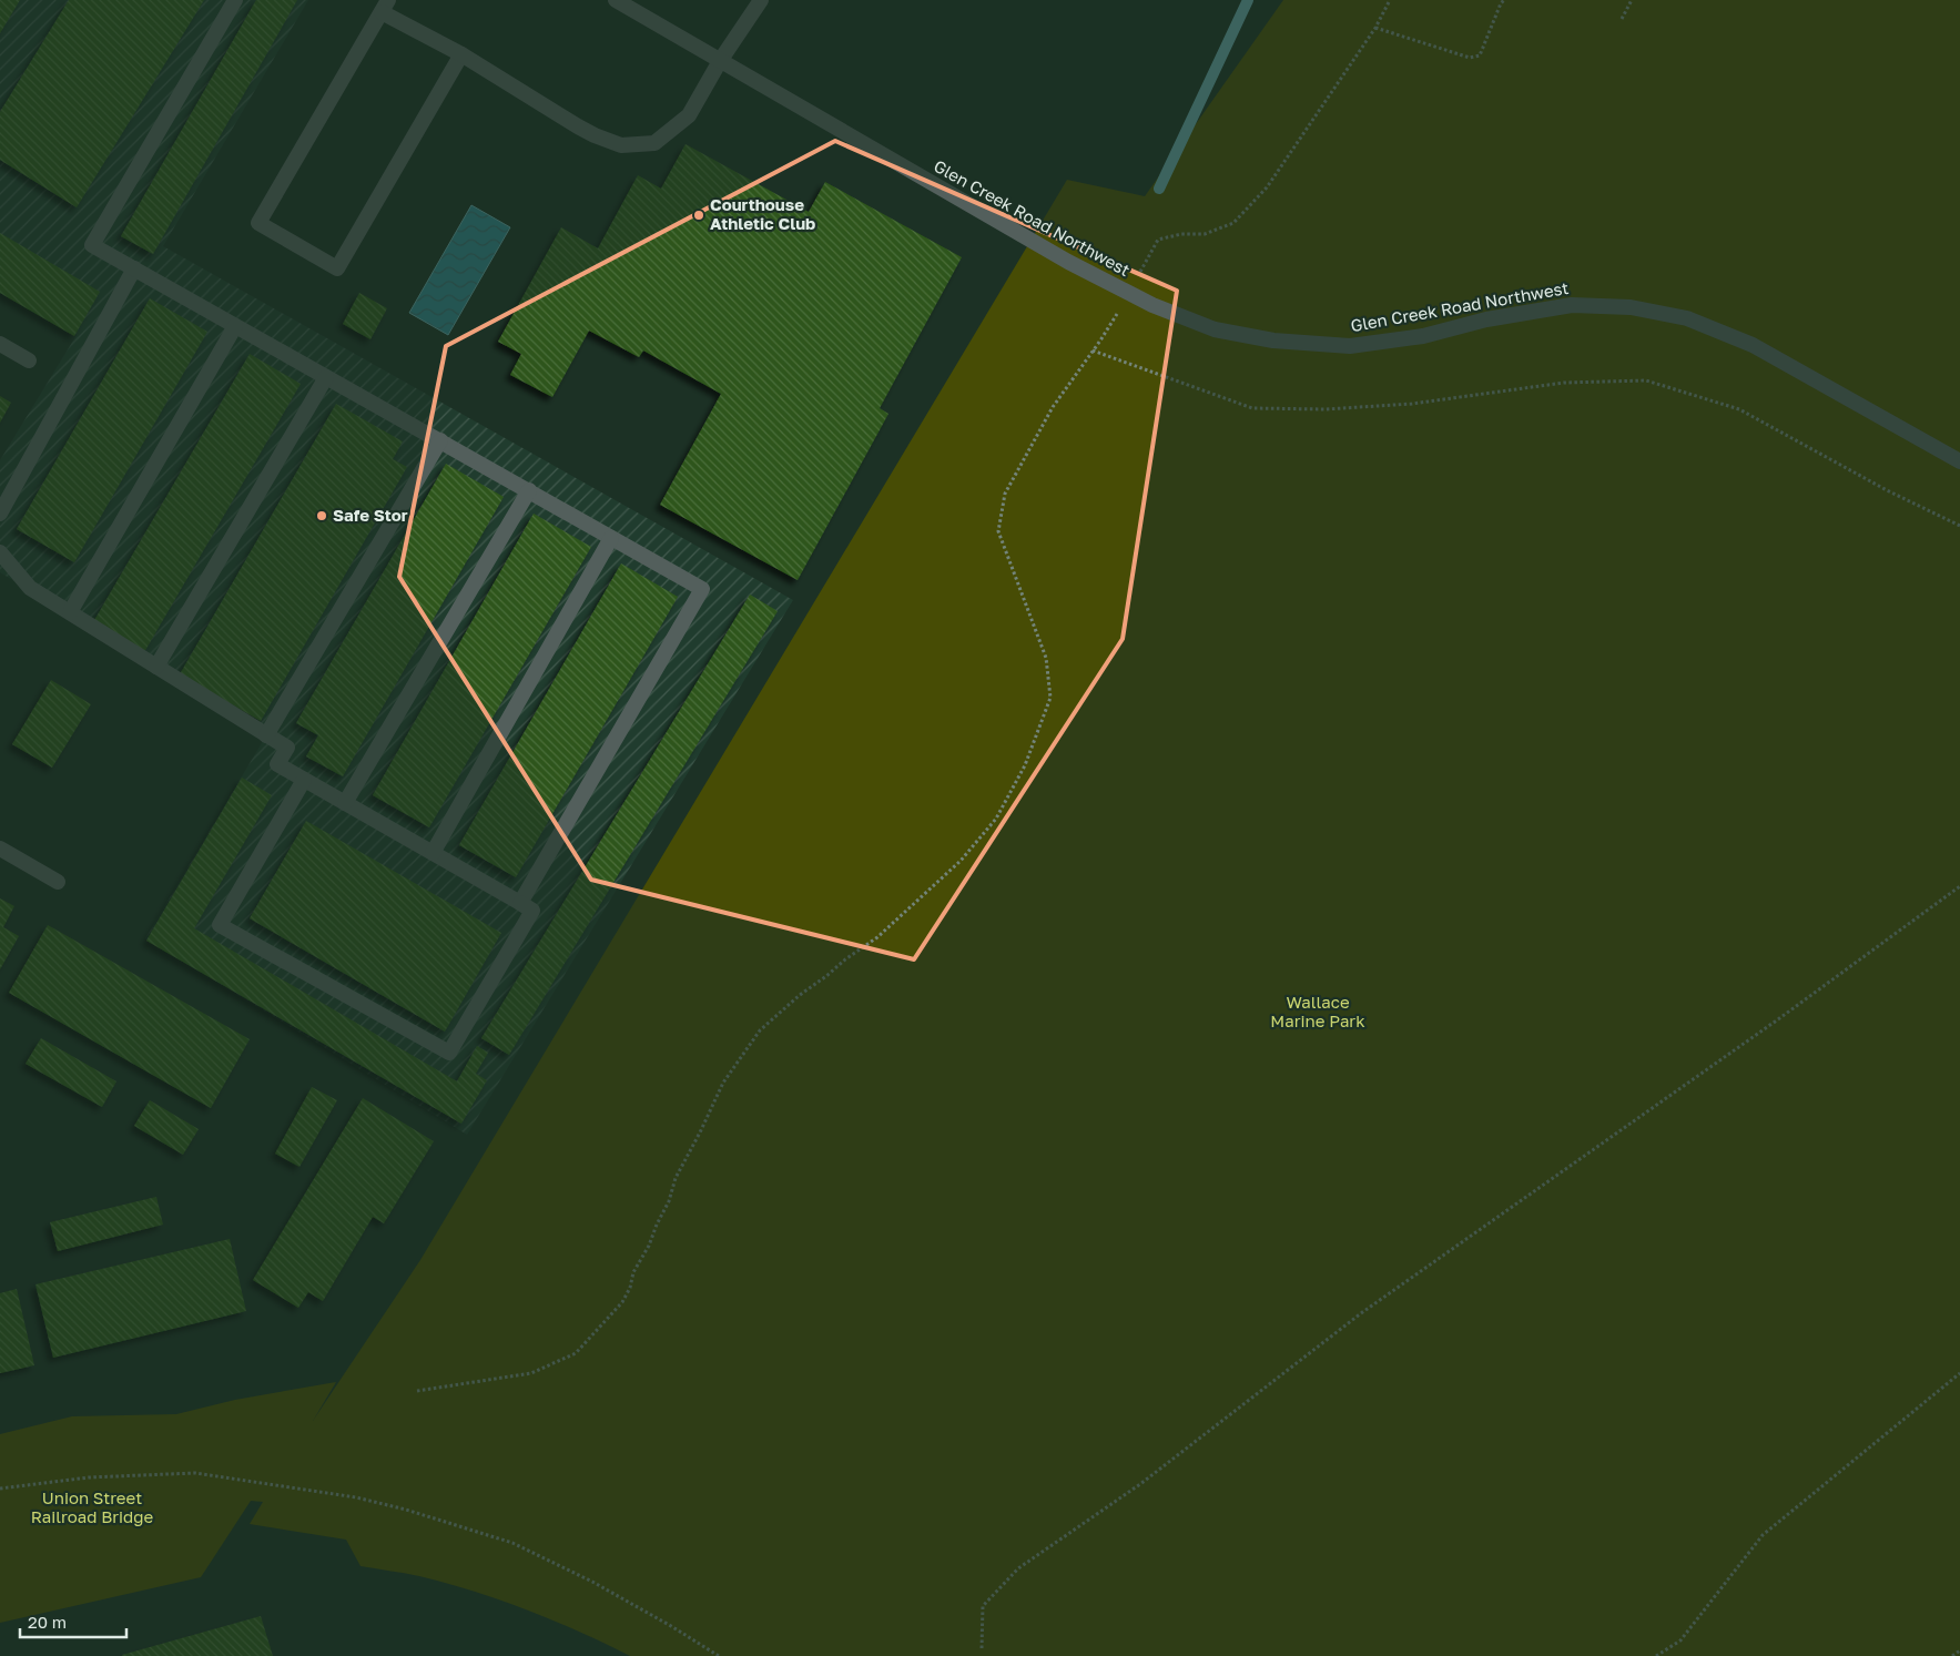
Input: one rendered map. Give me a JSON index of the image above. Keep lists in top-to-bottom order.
{
  "streets": {
    "street": ["Glen Creek Road Northwest"]
  },
  "parks": ["Wallace Marine Park", "Union Street Railroad Bridge"],
  "places": ["Courthouse Athletic Club", "Safe Stor"],
  "scale_bar": "20 m"
}
